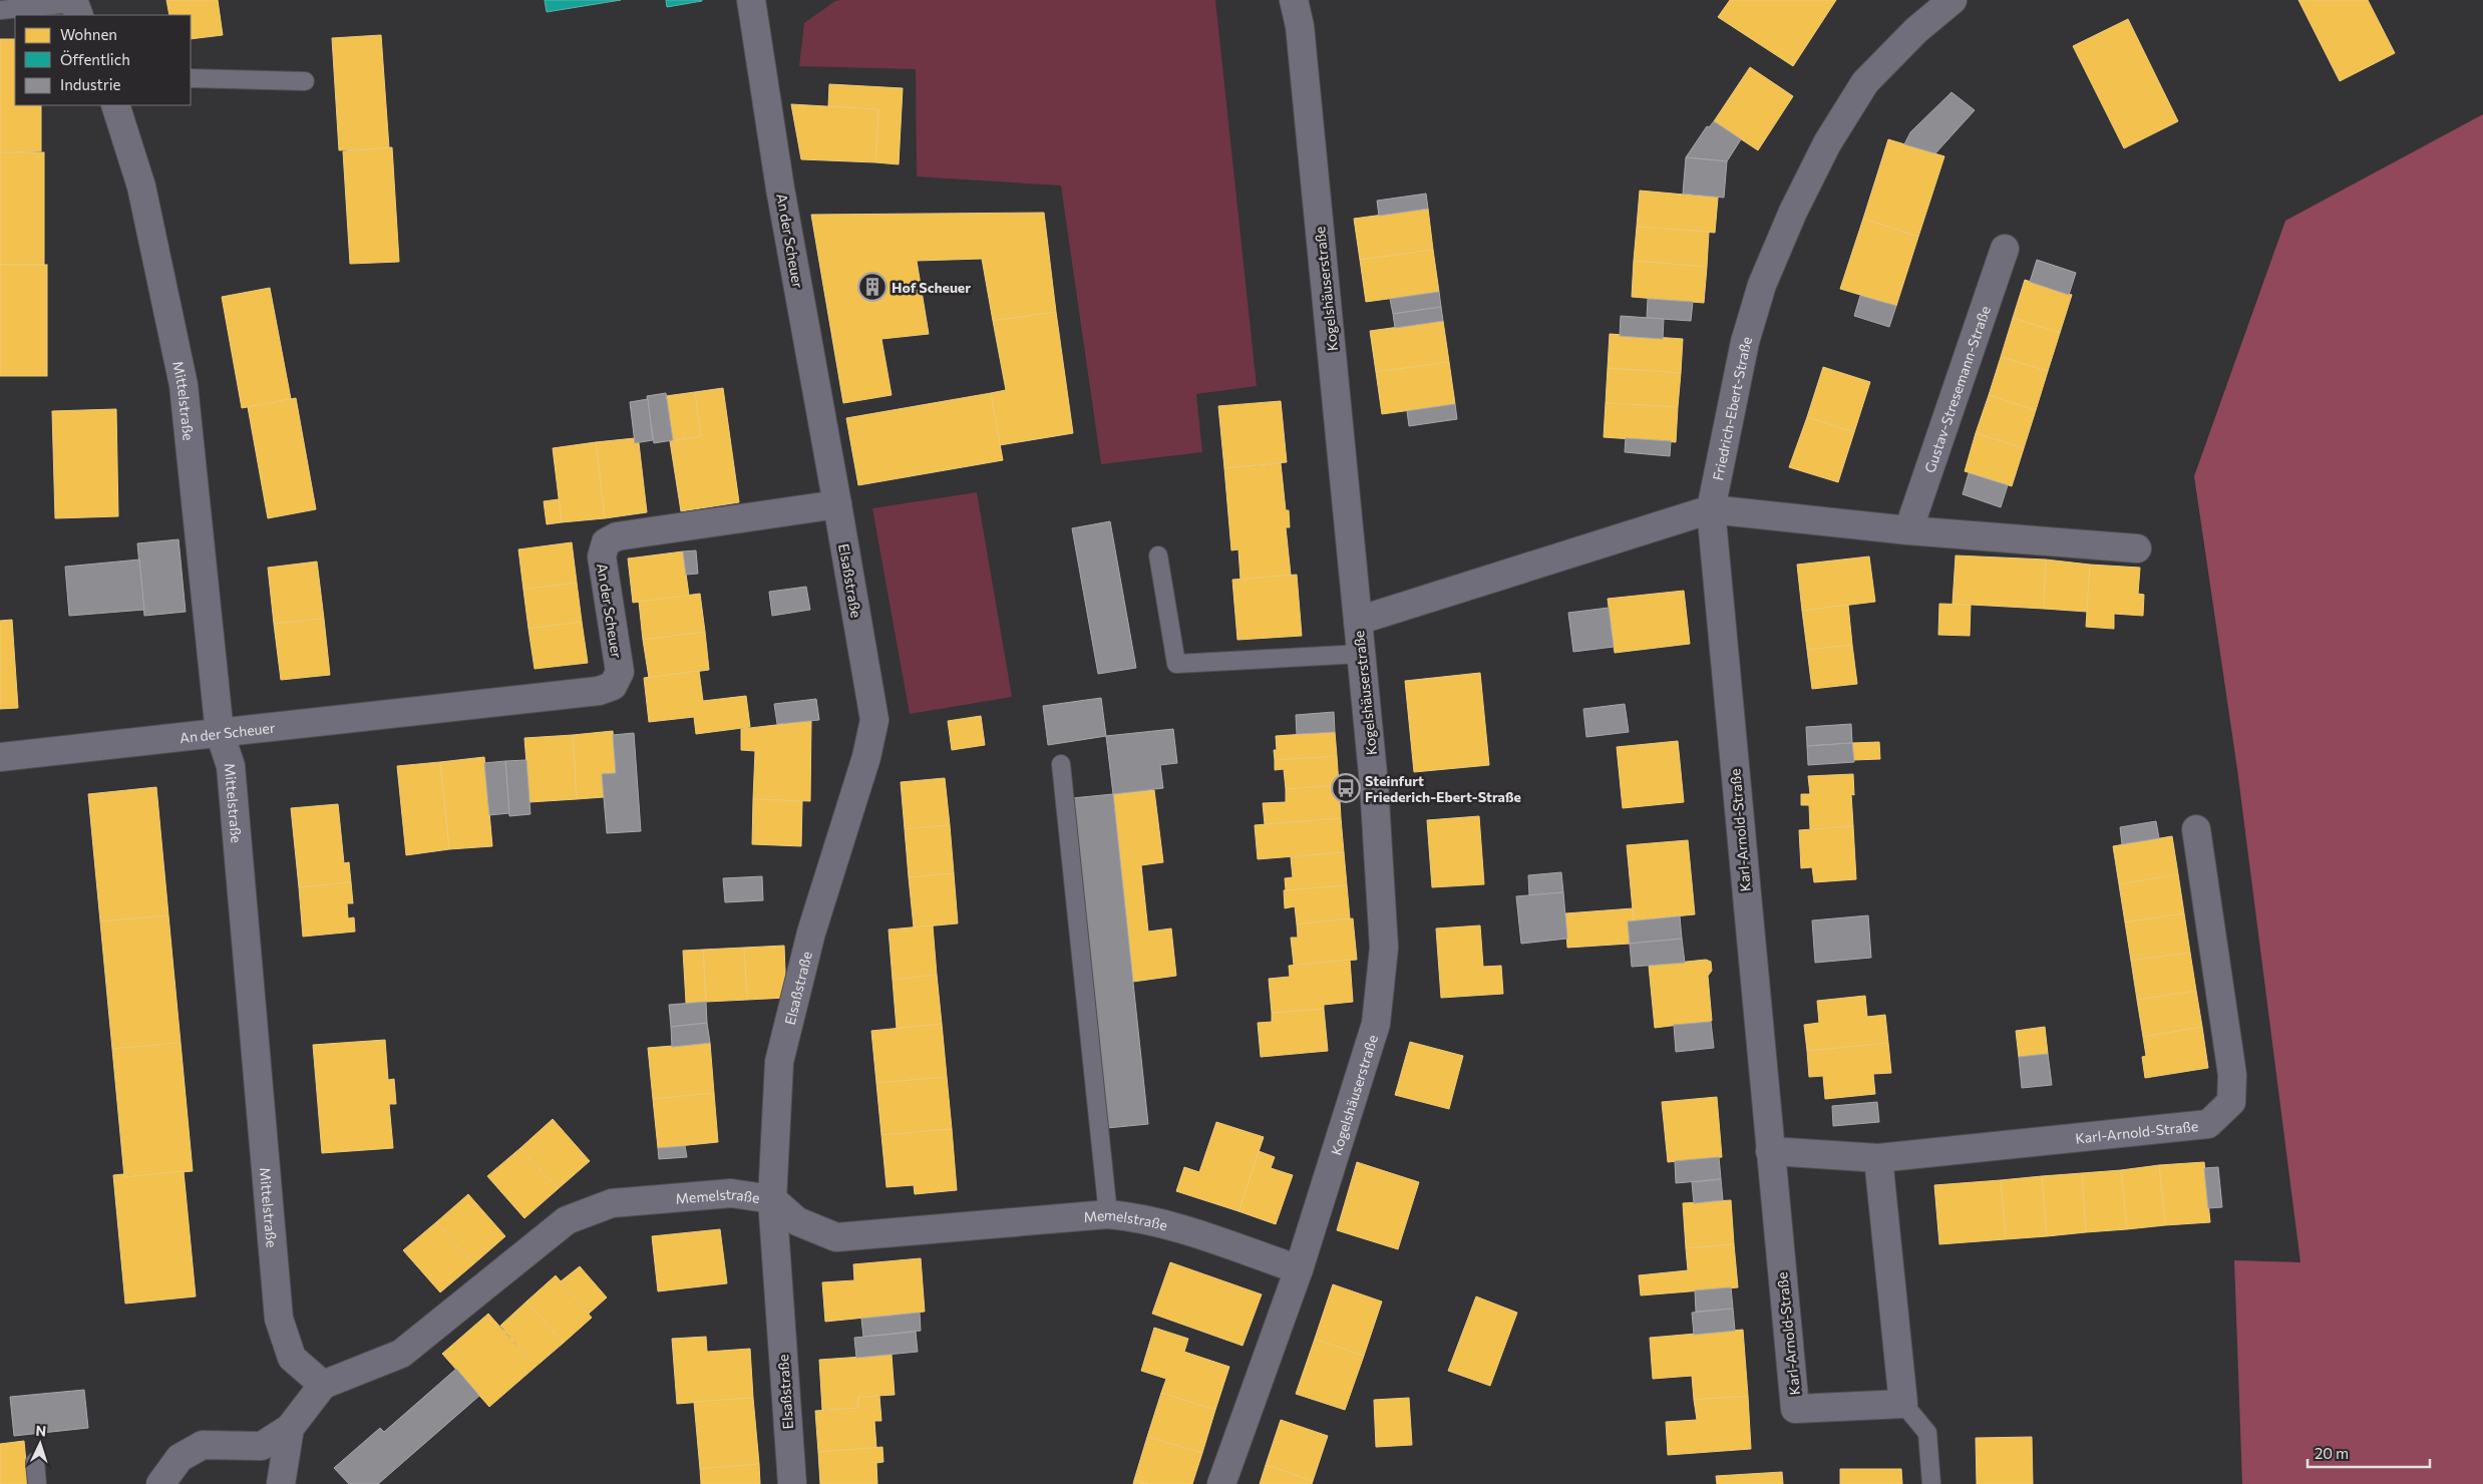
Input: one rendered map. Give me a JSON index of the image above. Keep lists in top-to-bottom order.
{
  "streets": {
    "street": [
      "An der Scheuer",
      "Kogelshäuserstraße",
      "Gustav-Stresemann-Straße",
      "Mittelstraße",
      "Friedrich-Ebert-Straße",
      "Elsaßstraße",
      "Karl-Arnold-Straße",
      "Memelstraße"
    ]
  },
  "crossings": [
    ["An der Scheuer", "Mittelstraße"],
    ["An der Scheuer", "Elsaßstraße"],
    ["Kogelshäuserstraße", "Memelstraße"],
    ["Mittelstraße", "Memelstraße"],
    ["Friedrich-Ebert-Straße", "Karl-Arnold-Straße"],
    ["Elsaßstraße", "Memelstraße"]
  ],
  "places": {
    "building": ["Hof Scheuer"],
    "bus stop": ["Steinfurt Friederich-Ebert-Straße"]
  },
  "legend": ["Wohnen", "Öffentlich", "Industrie"],
  "scale_bar": "20 m",
  "north": "top"
}
